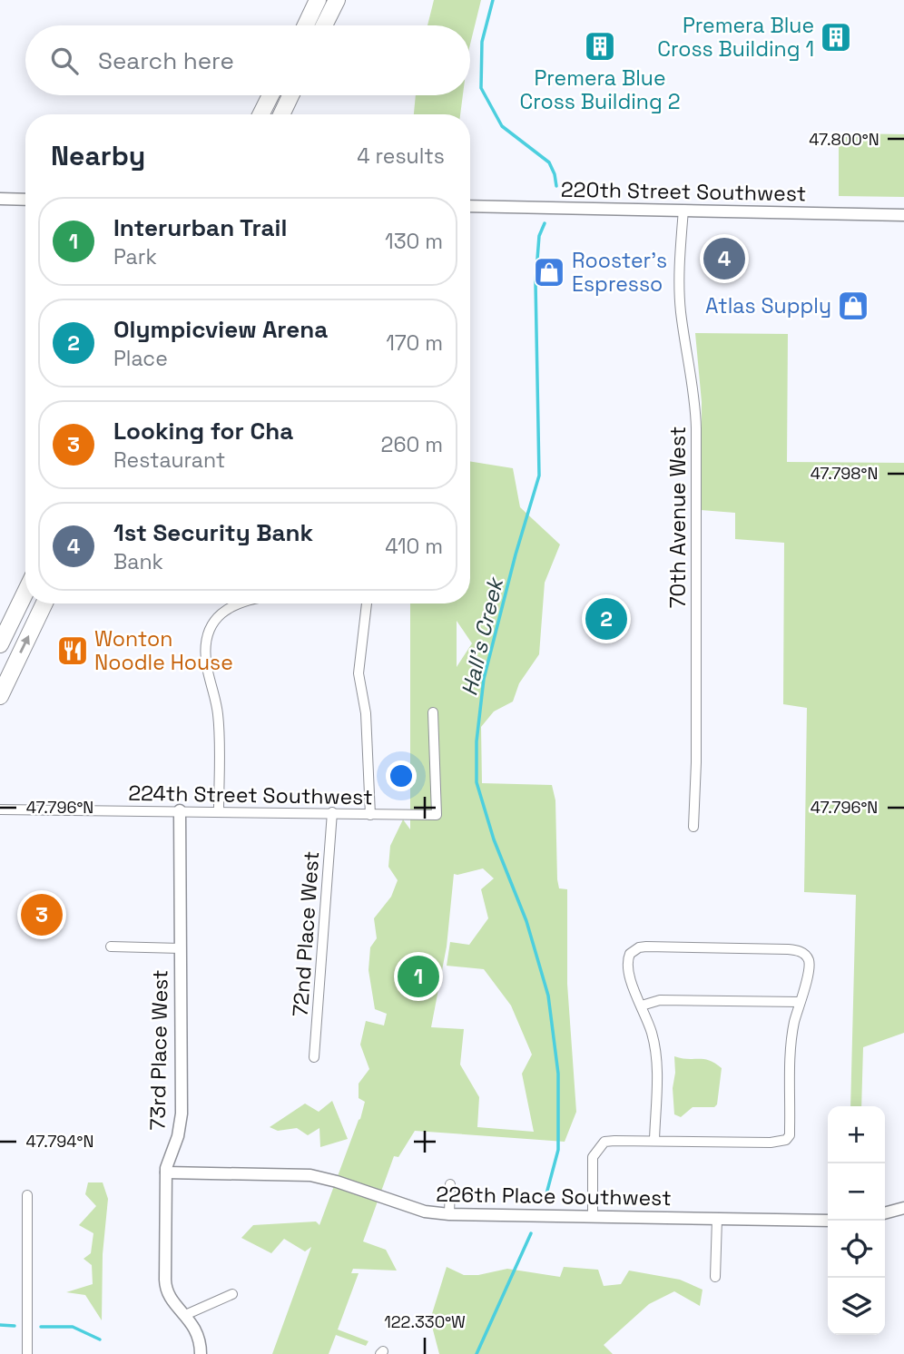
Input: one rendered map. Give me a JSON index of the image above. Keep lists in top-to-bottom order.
{
  "streets": {
    "street": [
      "220th Street Southwest",
      "70th Avenue West",
      "224th Street Southwest",
      "72nd Place West",
      "73rd Place West",
      "226th Place Southwest"
    ]
  },
  "crossings": [
    ["220th Street Southwest", "70th Avenue West"],
    ["224th Street Southwest", "72nd Place West"],
    ["224th Street Southwest", "73rd Place West"],
    ["73rd Place West", "226th Place Southwest"]
  ],
  "water": ["Hall's Creek"],
  "places": {
    "building": ["Premera Blue Cross Building 1", "Premera Blue Cross Building 2"],
    "shop": ["Rooster's Espresso", "Atlas Supply"],
    "restaurant": ["Wonton Noodle House"]
  },
  "page": {
    "search": "Search here",
    "heading": ["Nearby", "4 results"],
    "list": [
      {
        "mark": "1",
        "name": "Interurban Trail",
        "note": "Park",
        "value": "130 m"
      },
      {
        "mark": "2",
        "name": "Olympicview Arena",
        "note": "Place",
        "value": "170 m"
      },
      {
        "mark": "3",
        "name": "Looking for Cha",
        "note": "Restaurant",
        "value": "260 m"
      },
      {
        "mark": "4",
        "name": "1st Security Bank",
        "note": "Bank",
        "value": "410 m"
      }
    ],
    "pins": [
      "4",
      "2",
      "3",
      "1"
    ],
    "map_buttons": ["+", "−"]
  },
  "coordinates": [
    "47.800°N",
    "47.798°N",
    "47.796°N",
    "47.794°N",
    "122.330°W"
  ]
}
